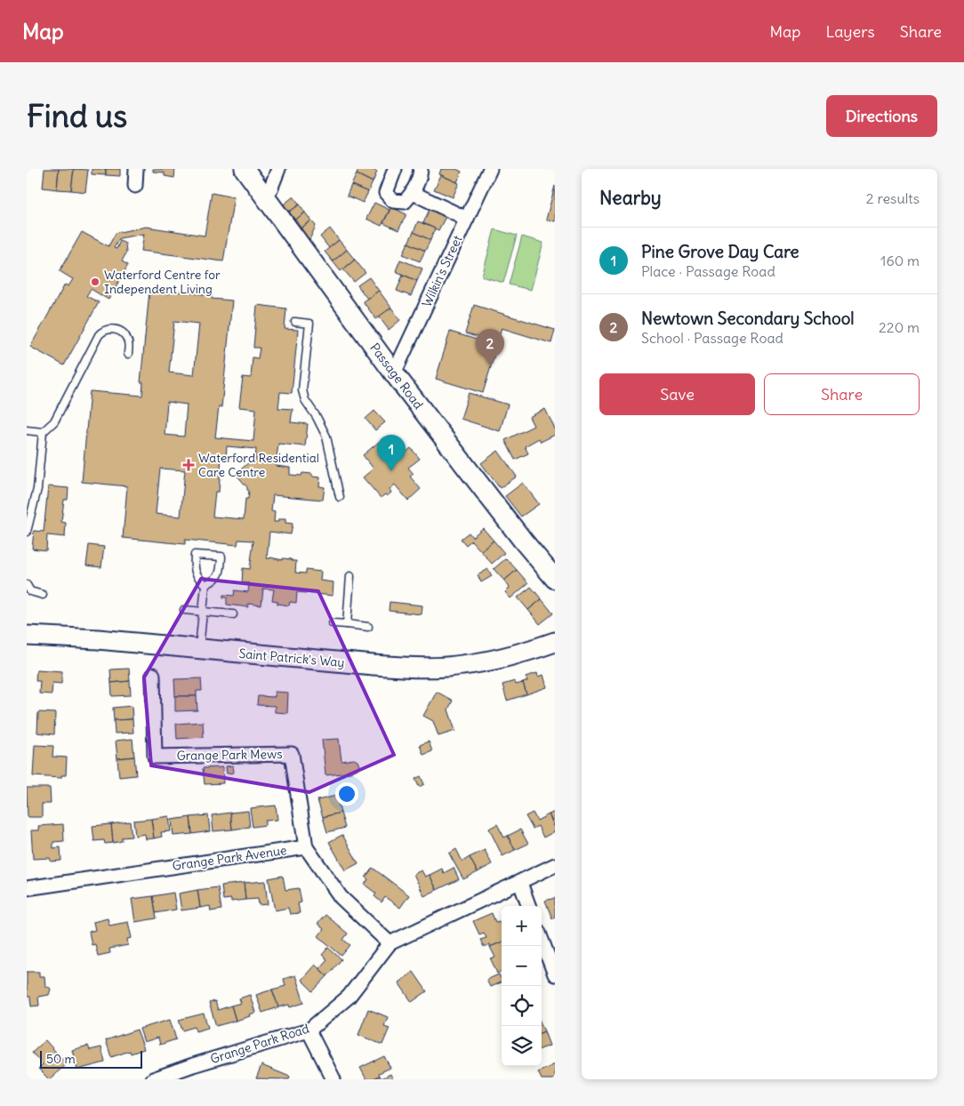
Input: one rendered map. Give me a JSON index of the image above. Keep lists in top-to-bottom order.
{
  "streets": {
    "main road": ["Passage Road", "Saint Patrick's Way"],
    "street": [
      "Wilkin's Street",
      "Grange Park Mews",
      "Grange Park Avenue",
      "Grange Park Road"
    ]
  },
  "crossings": [
    ["Wilkin's Street", "Passage Road"],
    ["Grange Park Mews", "Grange Park Avenue"]
  ],
  "places": {
    "other": ["Waterford Centre for Independent Living"],
    "health": ["Waterford Residential Care Centre"]
  },
  "scale_bar": "50 m",
  "page": {
    "header": "Map",
    "nav": ["Map", "Layers", "Share"],
    "buttons": [
      "Directions",
      ["Save", "Share"]
    ],
    "title": "Find us",
    "heading": ["Nearby", "2 results"],
    "list": [
      {
        "mark": "1",
        "name": "Pine Grove Day Care",
        "note": "Place · Passage Road",
        "value": "160 m"
      },
      {
        "mark": "2",
        "name": "Newtown Secondary School",
        "note": "School · Passage Road",
        "value": "220 m"
      }
    ],
    "pins": ["2", "1"],
    "map_buttons": ["+", "−"],
    "scale": "50 m"
  }
}
